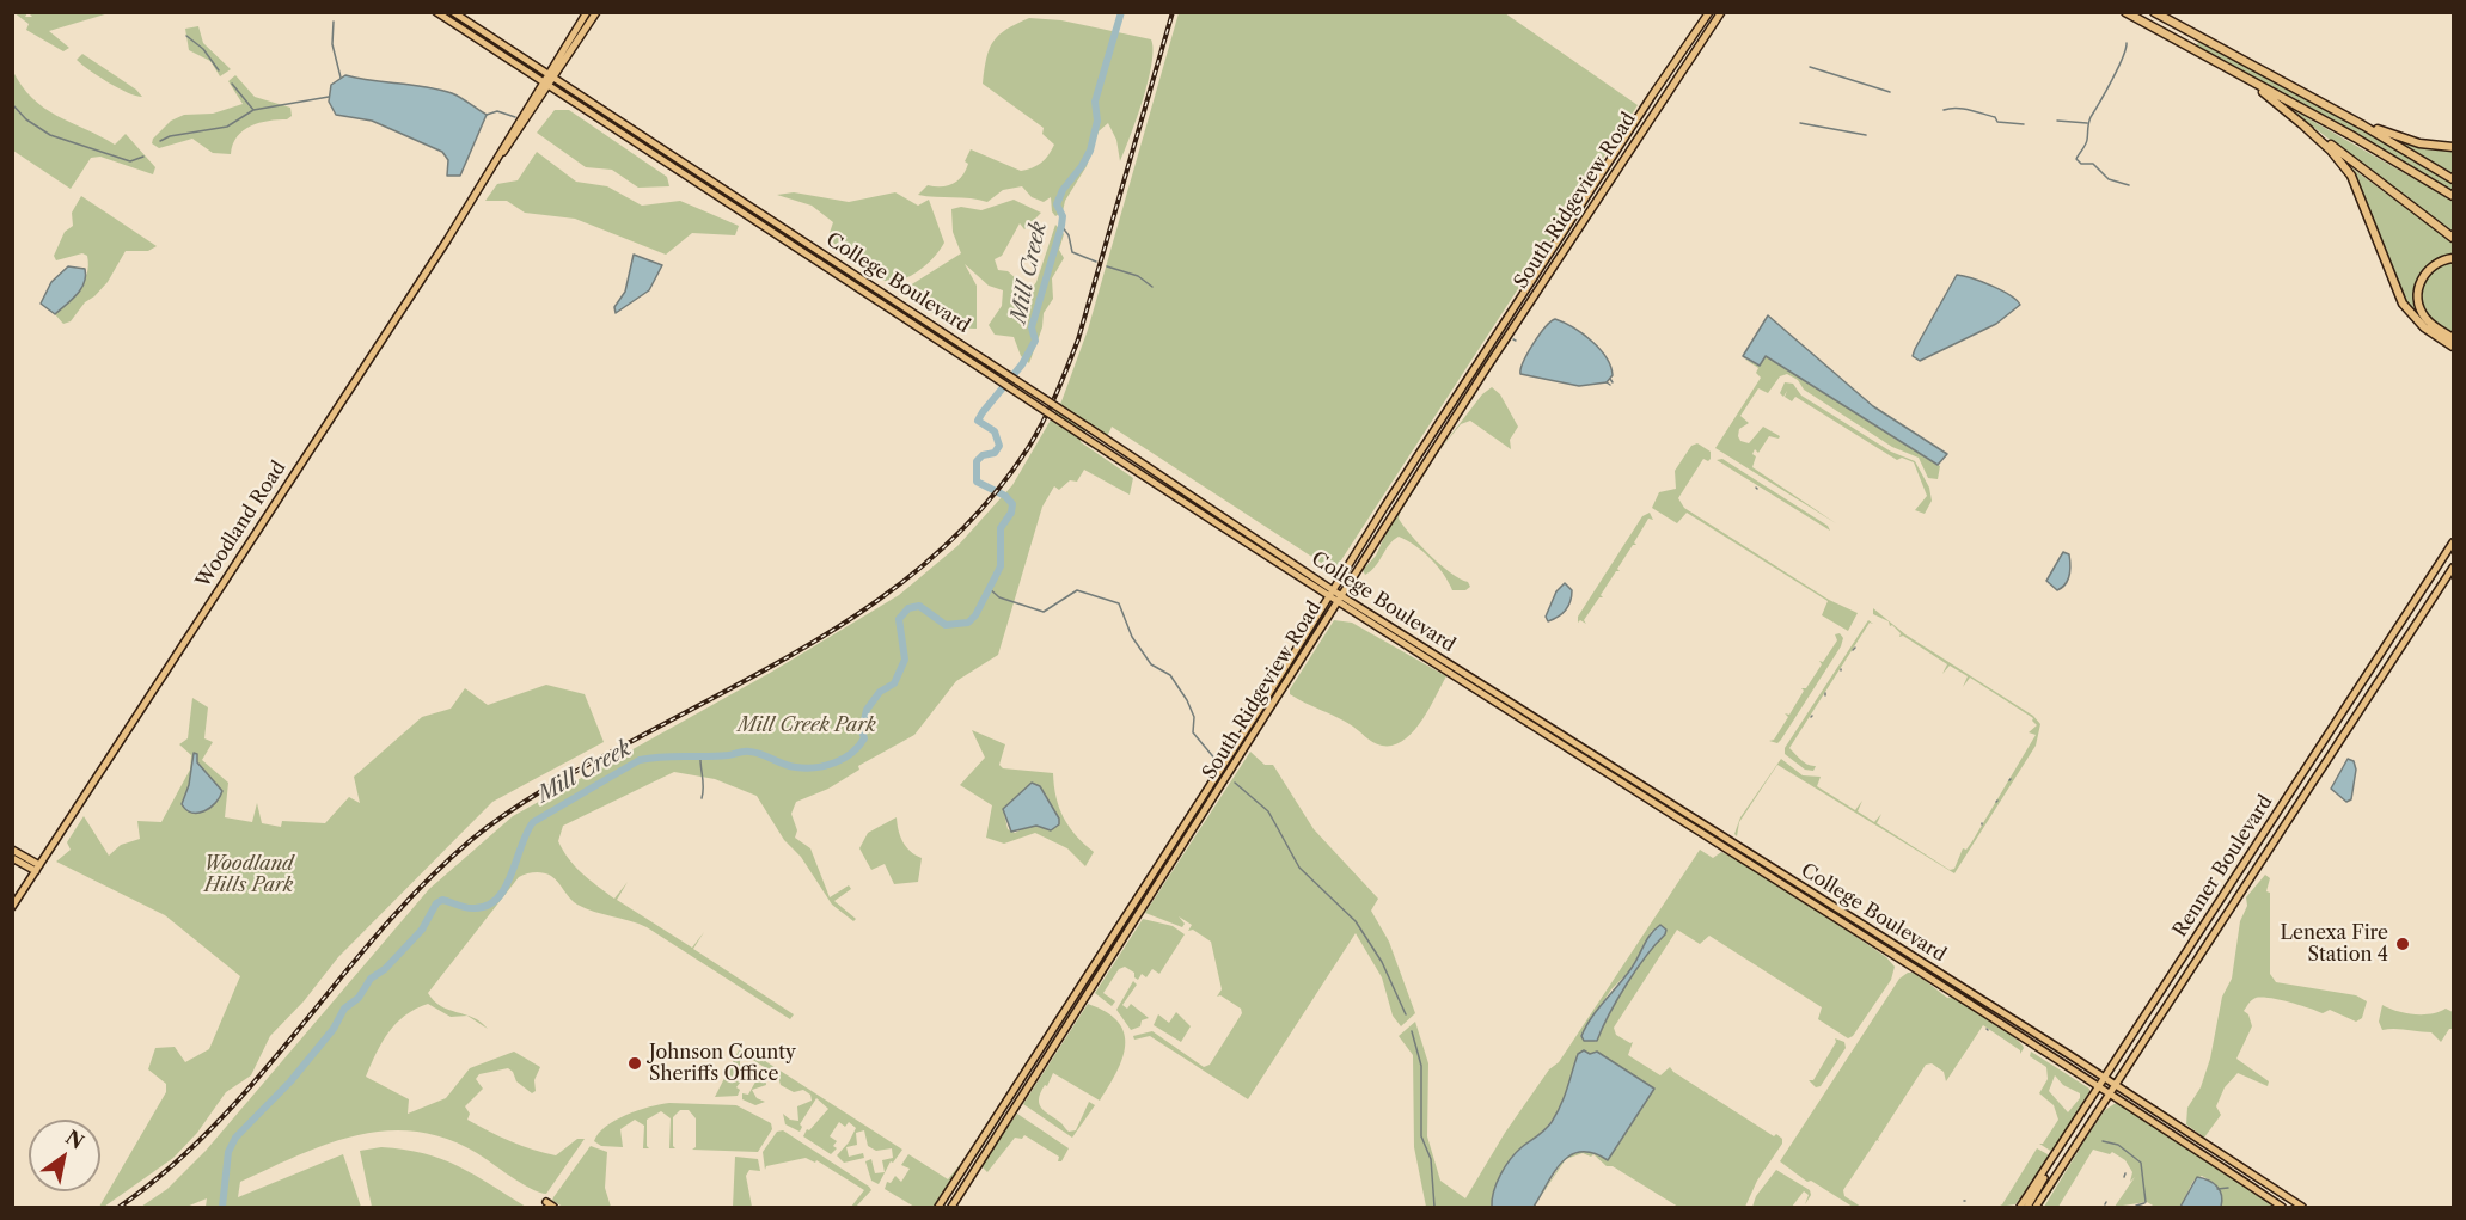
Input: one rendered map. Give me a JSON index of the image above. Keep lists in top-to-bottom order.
{
  "streets": {
    "main road": [
      "South Ridgeview Road",
      "College Boulevard",
      "Woodland Road",
      "Renner Boulevard"
    ]
  },
  "crossings": [
    ["South Ridgeview Road", "College Boulevard"],
    ["College Boulevard", "Woodland Road"],
    ["College Boulevard", "Renner Boulevard"]
  ],
  "water": ["Mill Creek"],
  "parks": ["Mill Creek Park", "Woodland Hills Park"],
  "places": ["Lenexa Fire Station 4", "Johnson County Sheriffs Office"],
  "north": "top right"
}
